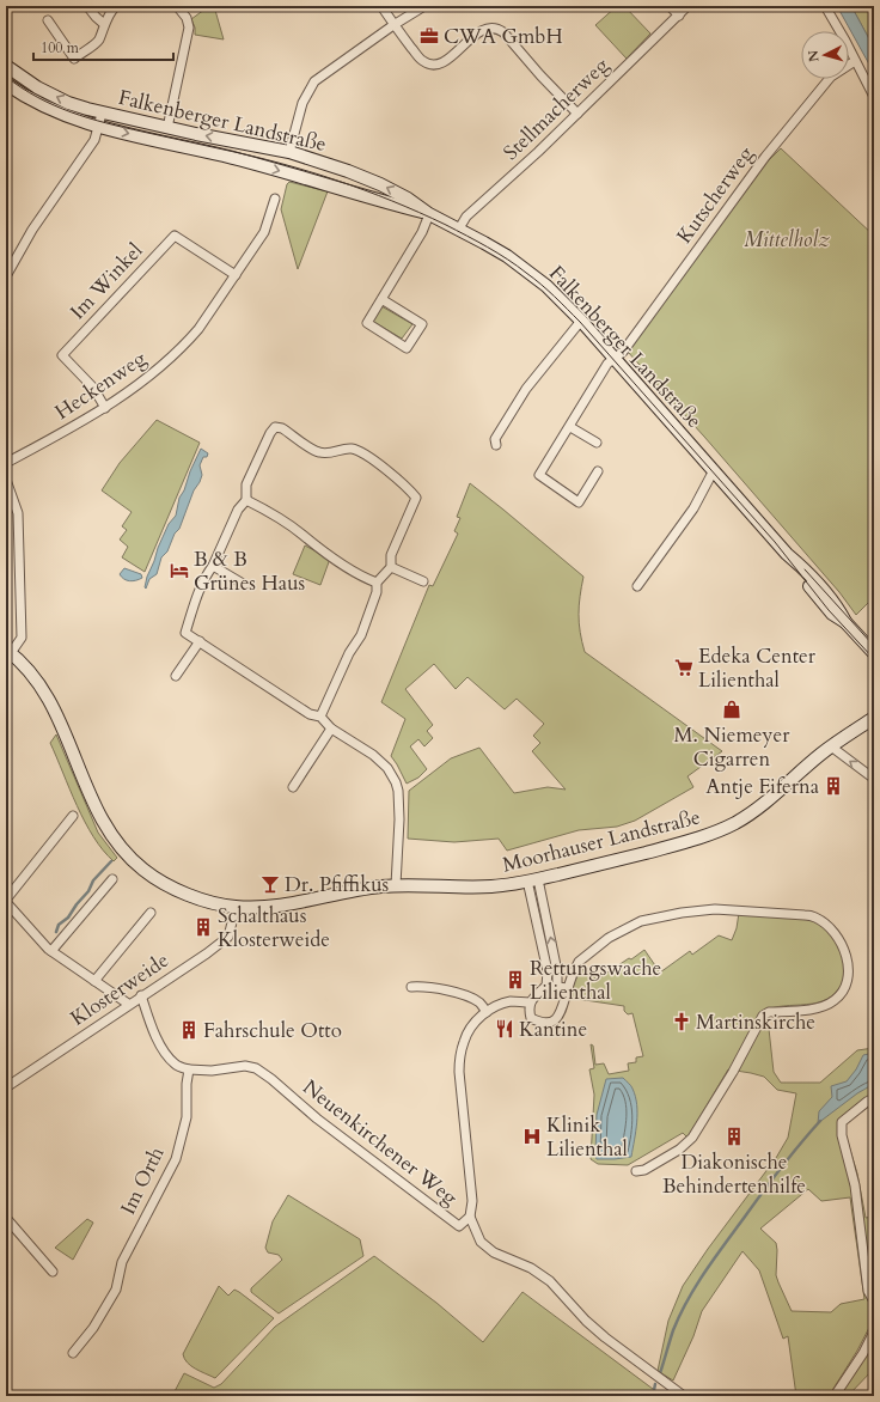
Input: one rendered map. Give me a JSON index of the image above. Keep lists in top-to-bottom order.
{
  "streets": {
    "street": [
      "Stellmacherweg",
      "Falkenberger Landstraße",
      "Kutscherweg",
      "Im Winkel",
      "Heckenweg",
      "Moorhauser Landstraße",
      "Klosterweide",
      "Neuenkirchener Weg",
      "Im Orth"
    ]
  },
  "crossings": [
    ["Stellmacherweg", "Falkenberger Landstraße"],
    ["Falkenberger Landstraße", "Kutscherweg"],
    ["Im Winkel", "Heckenweg"],
    ["Moorhauser Landstraße", "Klosterweide"],
    ["Neuenkirchener Weg", "Im Orth"]
  ],
  "parks": ["Mittelholz"],
  "places": {
    "office": ["CWA GmbH"],
    "hotel": ["B & B Grünes Haus"],
    "supermarket": ["Edeka Center Lilienthal"],
    "shop": ["M. Niemeyer Cigarren"],
    "building": [
      "Antje Fiferna",
      "Schalthaus Klosterweide",
      "Rettungswache Lilienthal",
      "Fahrschule Otto",
      "Diakonische Behindertenhilfe"
    ],
    "bar": ["Dr. Pfiffikus"],
    "church": ["Martinskirche"],
    "restaurant": ["Kantine"],
    "hospital": ["Klinik Lilienthal"]
  },
  "scale_bar": "100 m",
  "north": "left"
}
